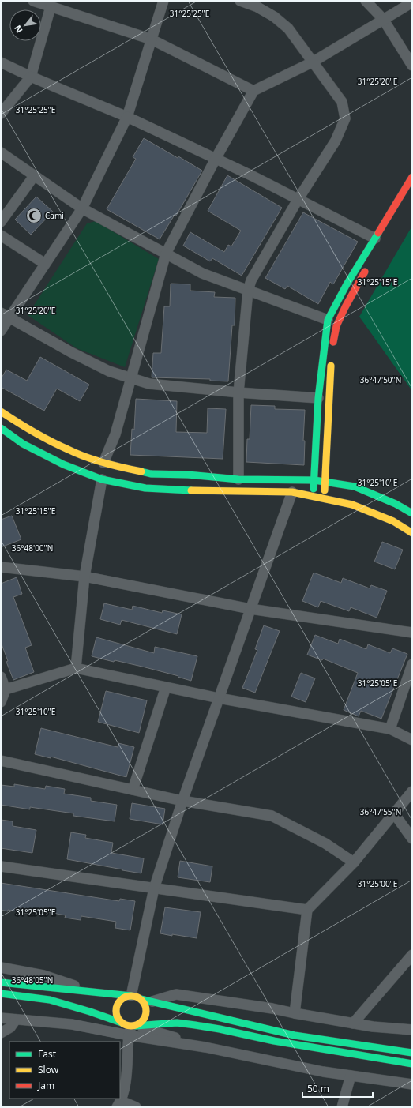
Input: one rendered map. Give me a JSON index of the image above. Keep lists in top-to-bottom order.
{
  "places": {
    "mosque": ["Cami"]
  },
  "legend": ["Fast", "Slow", "Jam"],
  "scale_bar": "50 m",
  "north": "bottom left",
  "coordinates": [
    "31°25'25\"E",
    "31°25'20\"E",
    "31°25'15\"E",
    "36°47'50\"N",
    "31°25'10\"E",
    "36°48'00\"N",
    "31°25'05\"E",
    "36°47'55\"N",
    "31°25'00\"E",
    "36°48'05\"N"
  ]
}
